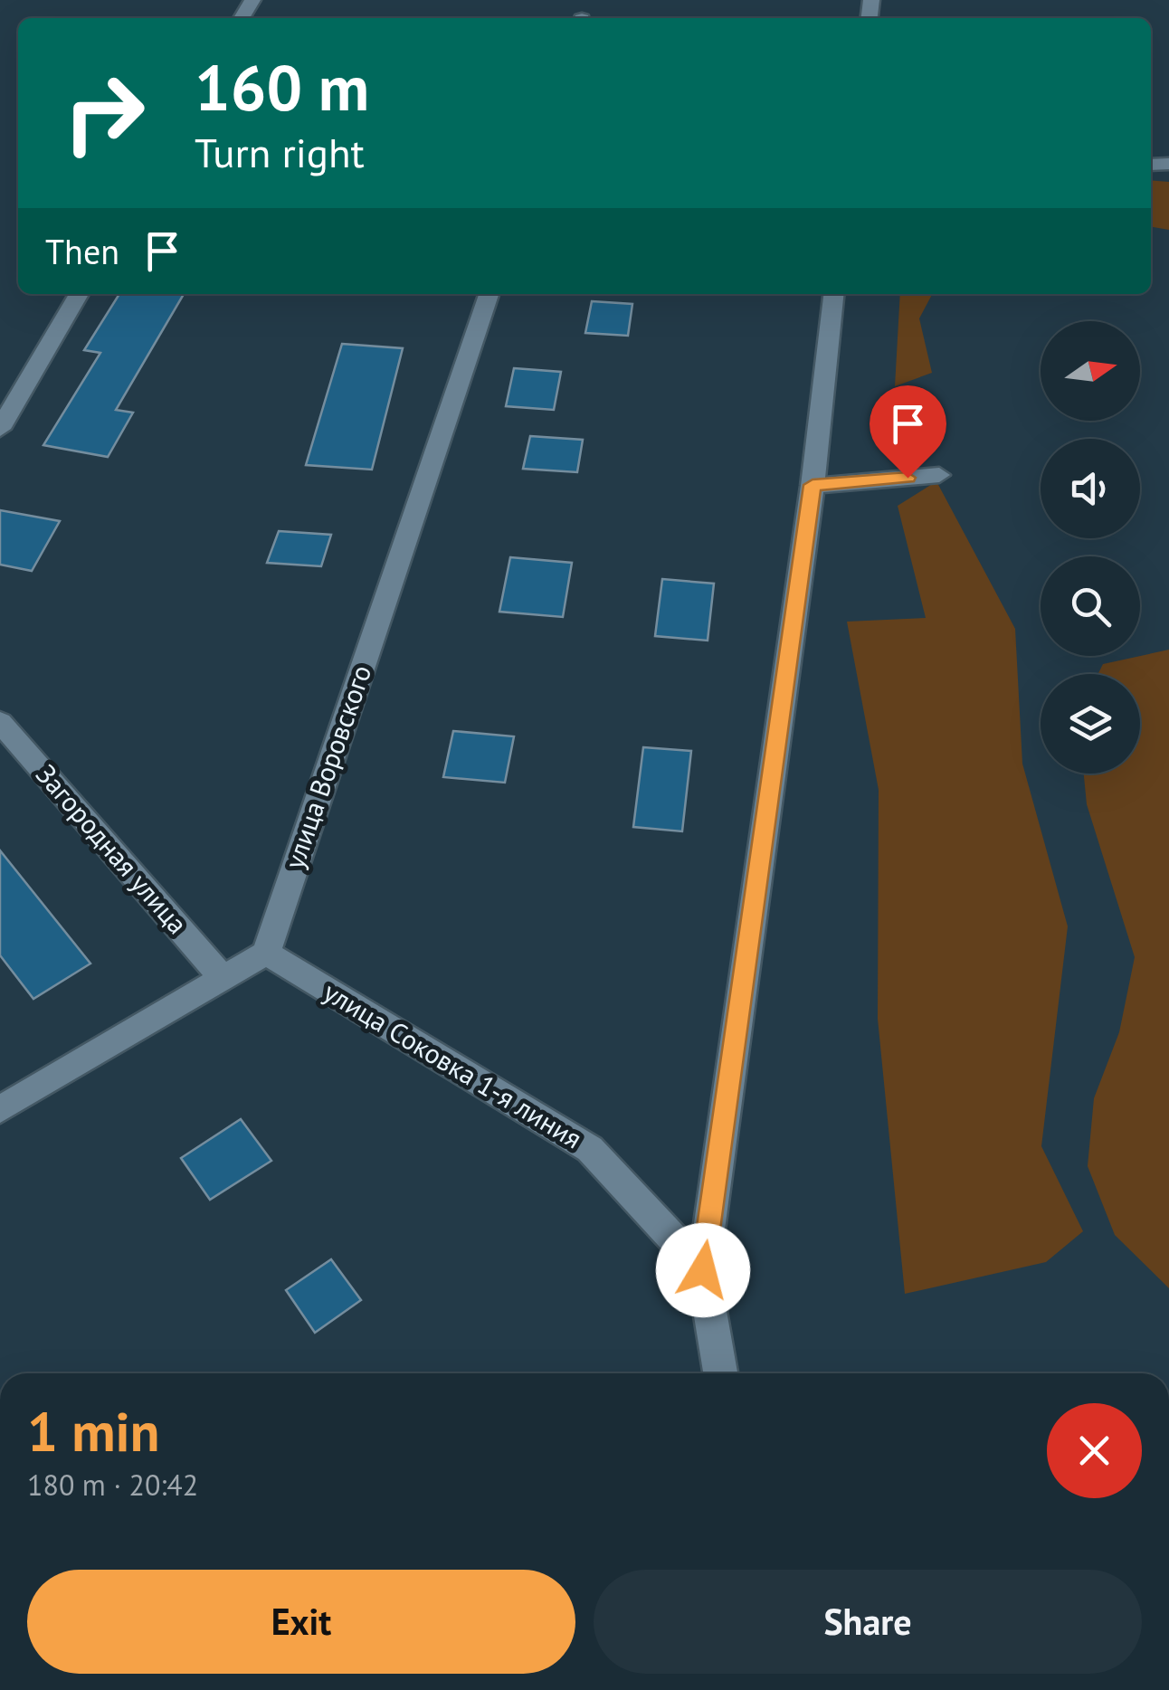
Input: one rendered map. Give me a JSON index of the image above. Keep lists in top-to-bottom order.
{
  "streets": {
    "street": ["улица Воровского", "Загородная улица", "улица Соковка 1-я линия"]
  },
  "crossings": [
    ["улица Воровского", "улица Соковка 1-я линия"]
  ],
  "north": "right",
  "page": {
    "turn": ["160 m", "Turn right"],
    "then": "Then",
    "heading": ["1 min", "180 m · 20:42"],
    "buttons": ["Exit", "Share"]
  }
}
